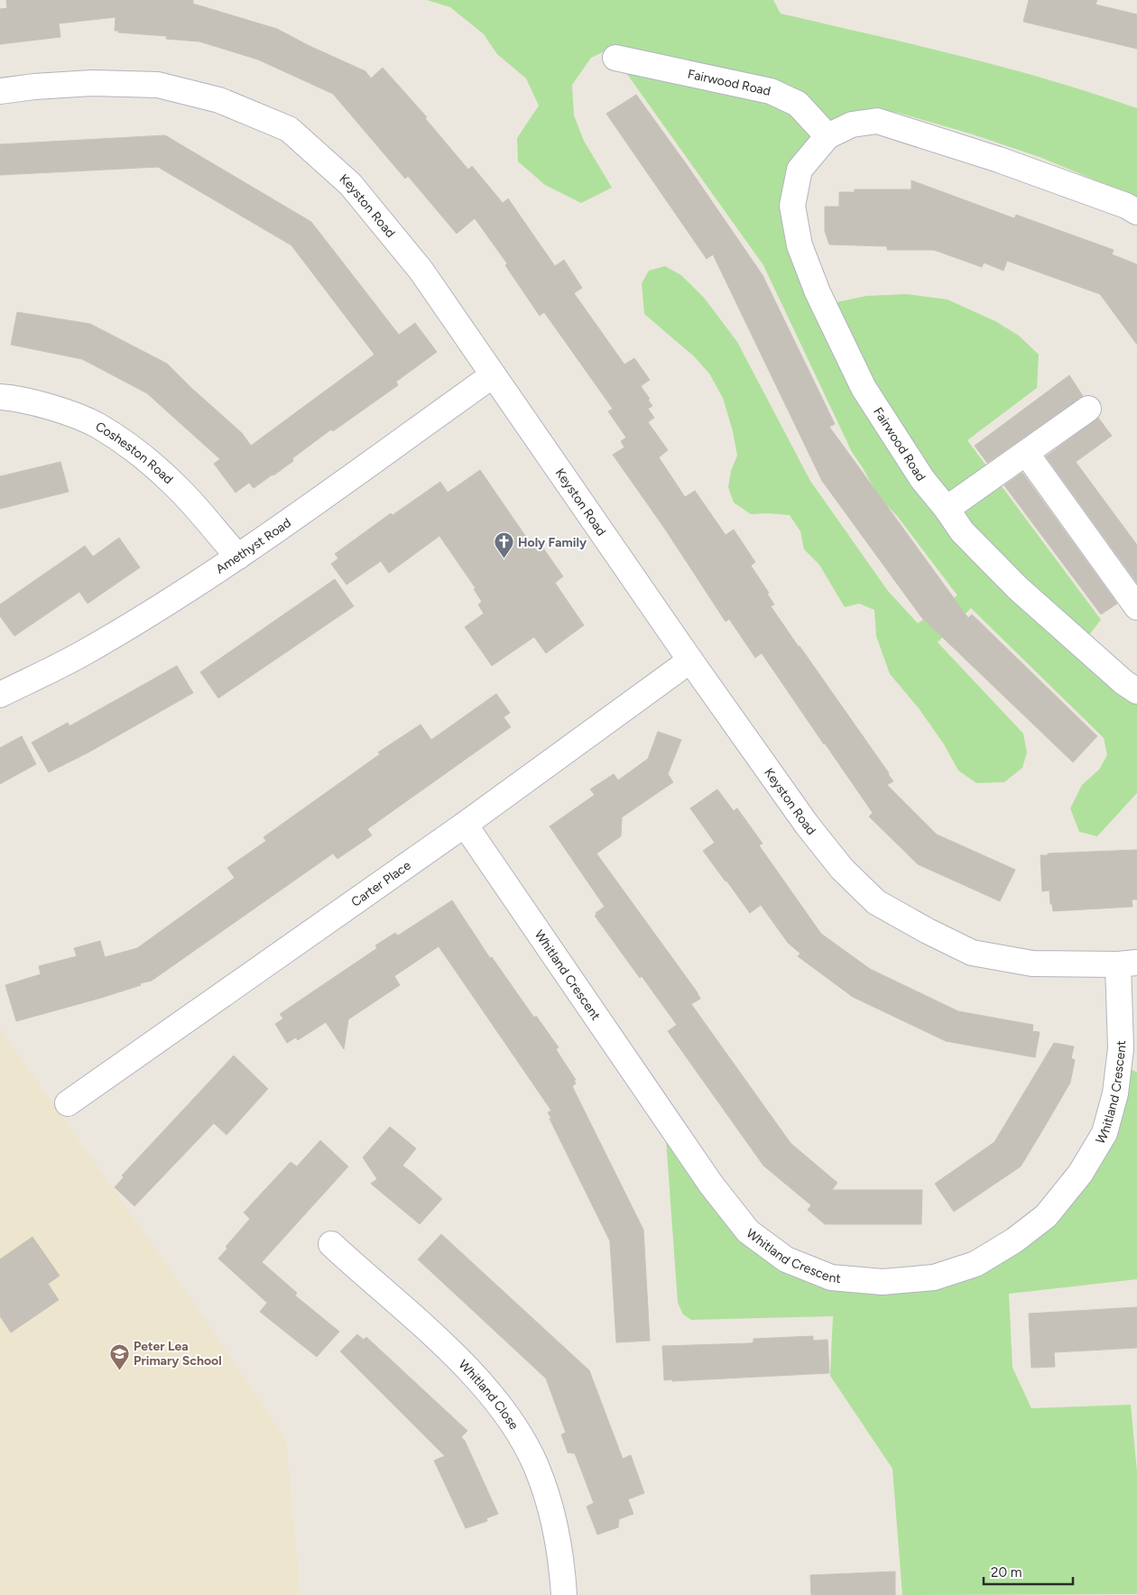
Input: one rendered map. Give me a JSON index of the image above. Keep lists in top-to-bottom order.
{
  "streets": {
    "street": [
      "Fairwood Road",
      "Keyston Road",
      "Cosheston Road",
      "Amethyst Road",
      "Carter Place",
      "Whitland Crescent",
      "Whitland Close"
    ]
  },
  "crossings": [
    ["Keyston Road", "Amethyst Road"],
    ["Keyston Road", "Carter Place"],
    ["Keyston Road", "Whitland Crescent"],
    ["Cosheston Road", "Amethyst Road"],
    ["Carter Place", "Whitland Crescent"]
  ],
  "places": {
    "church": ["Holy Family"],
    "school or university": ["Peter Lea Primary School"]
  },
  "scale_bar": "20 m"
}
